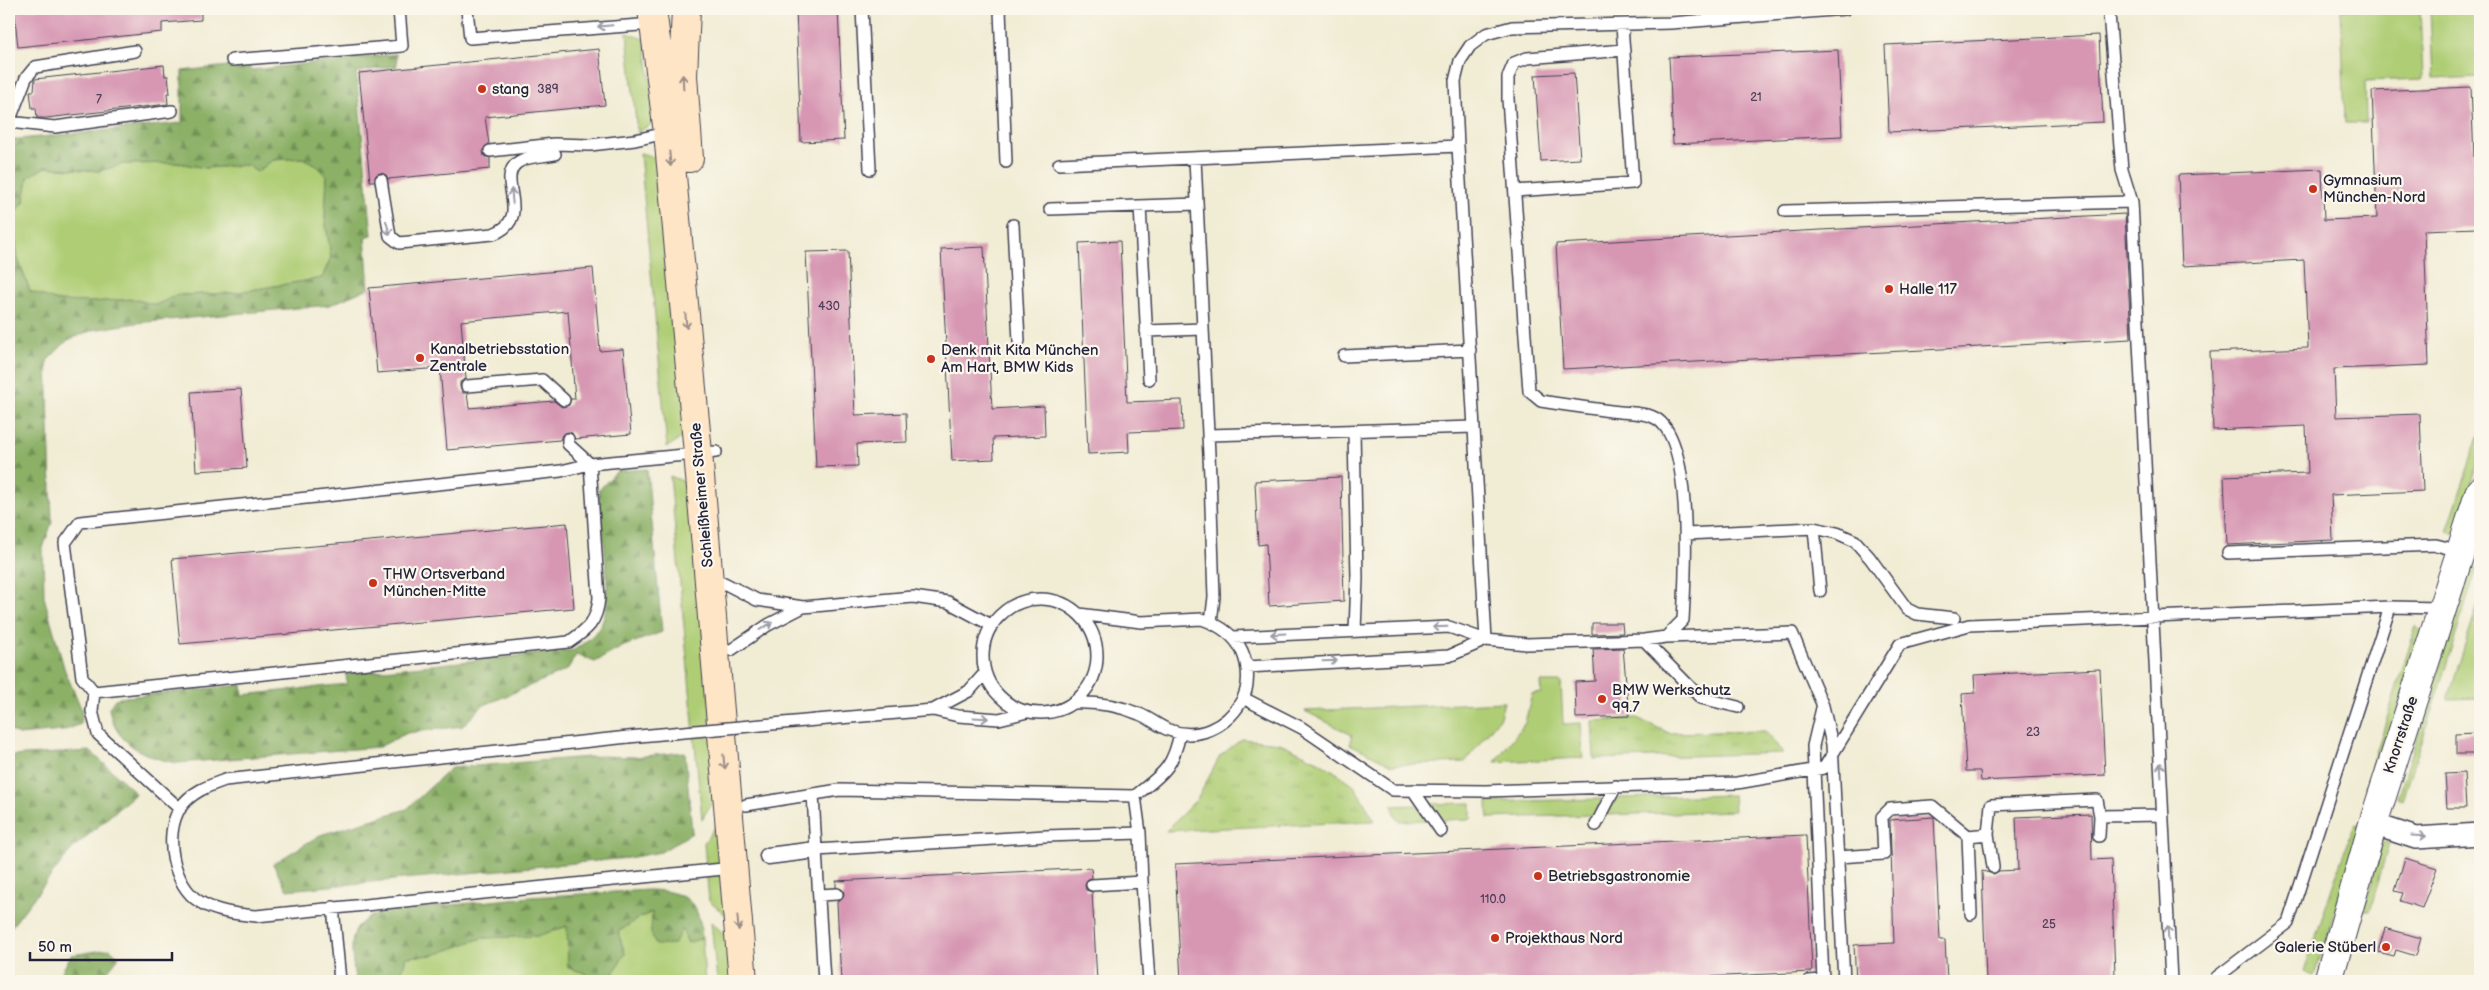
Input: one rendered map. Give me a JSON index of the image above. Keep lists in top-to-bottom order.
{
  "streets": {
    "main road": ["Schleißheimer Straße"],
    "street": ["Knorrstraße"]
  },
  "places": [
    "stang",
    "Gymnasium München-Nord",
    "Halle 117",
    "Kanalbetriebsstation Zentrale",
    "Denk mit Kita München Am Hart, BMW Kids",
    "THW Ortsverband München-Mitte",
    "BMW Werkschutz 99.7",
    "Betriebsgastronomie",
    "Projekthaus Nord",
    "Galerie Stüberl"
  ],
  "house_numbers": [
    "389",
    "21",
    "7",
    "430",
    "23",
    "110.0",
    "25"
  ],
  "scale_bar": "50 m"
}
